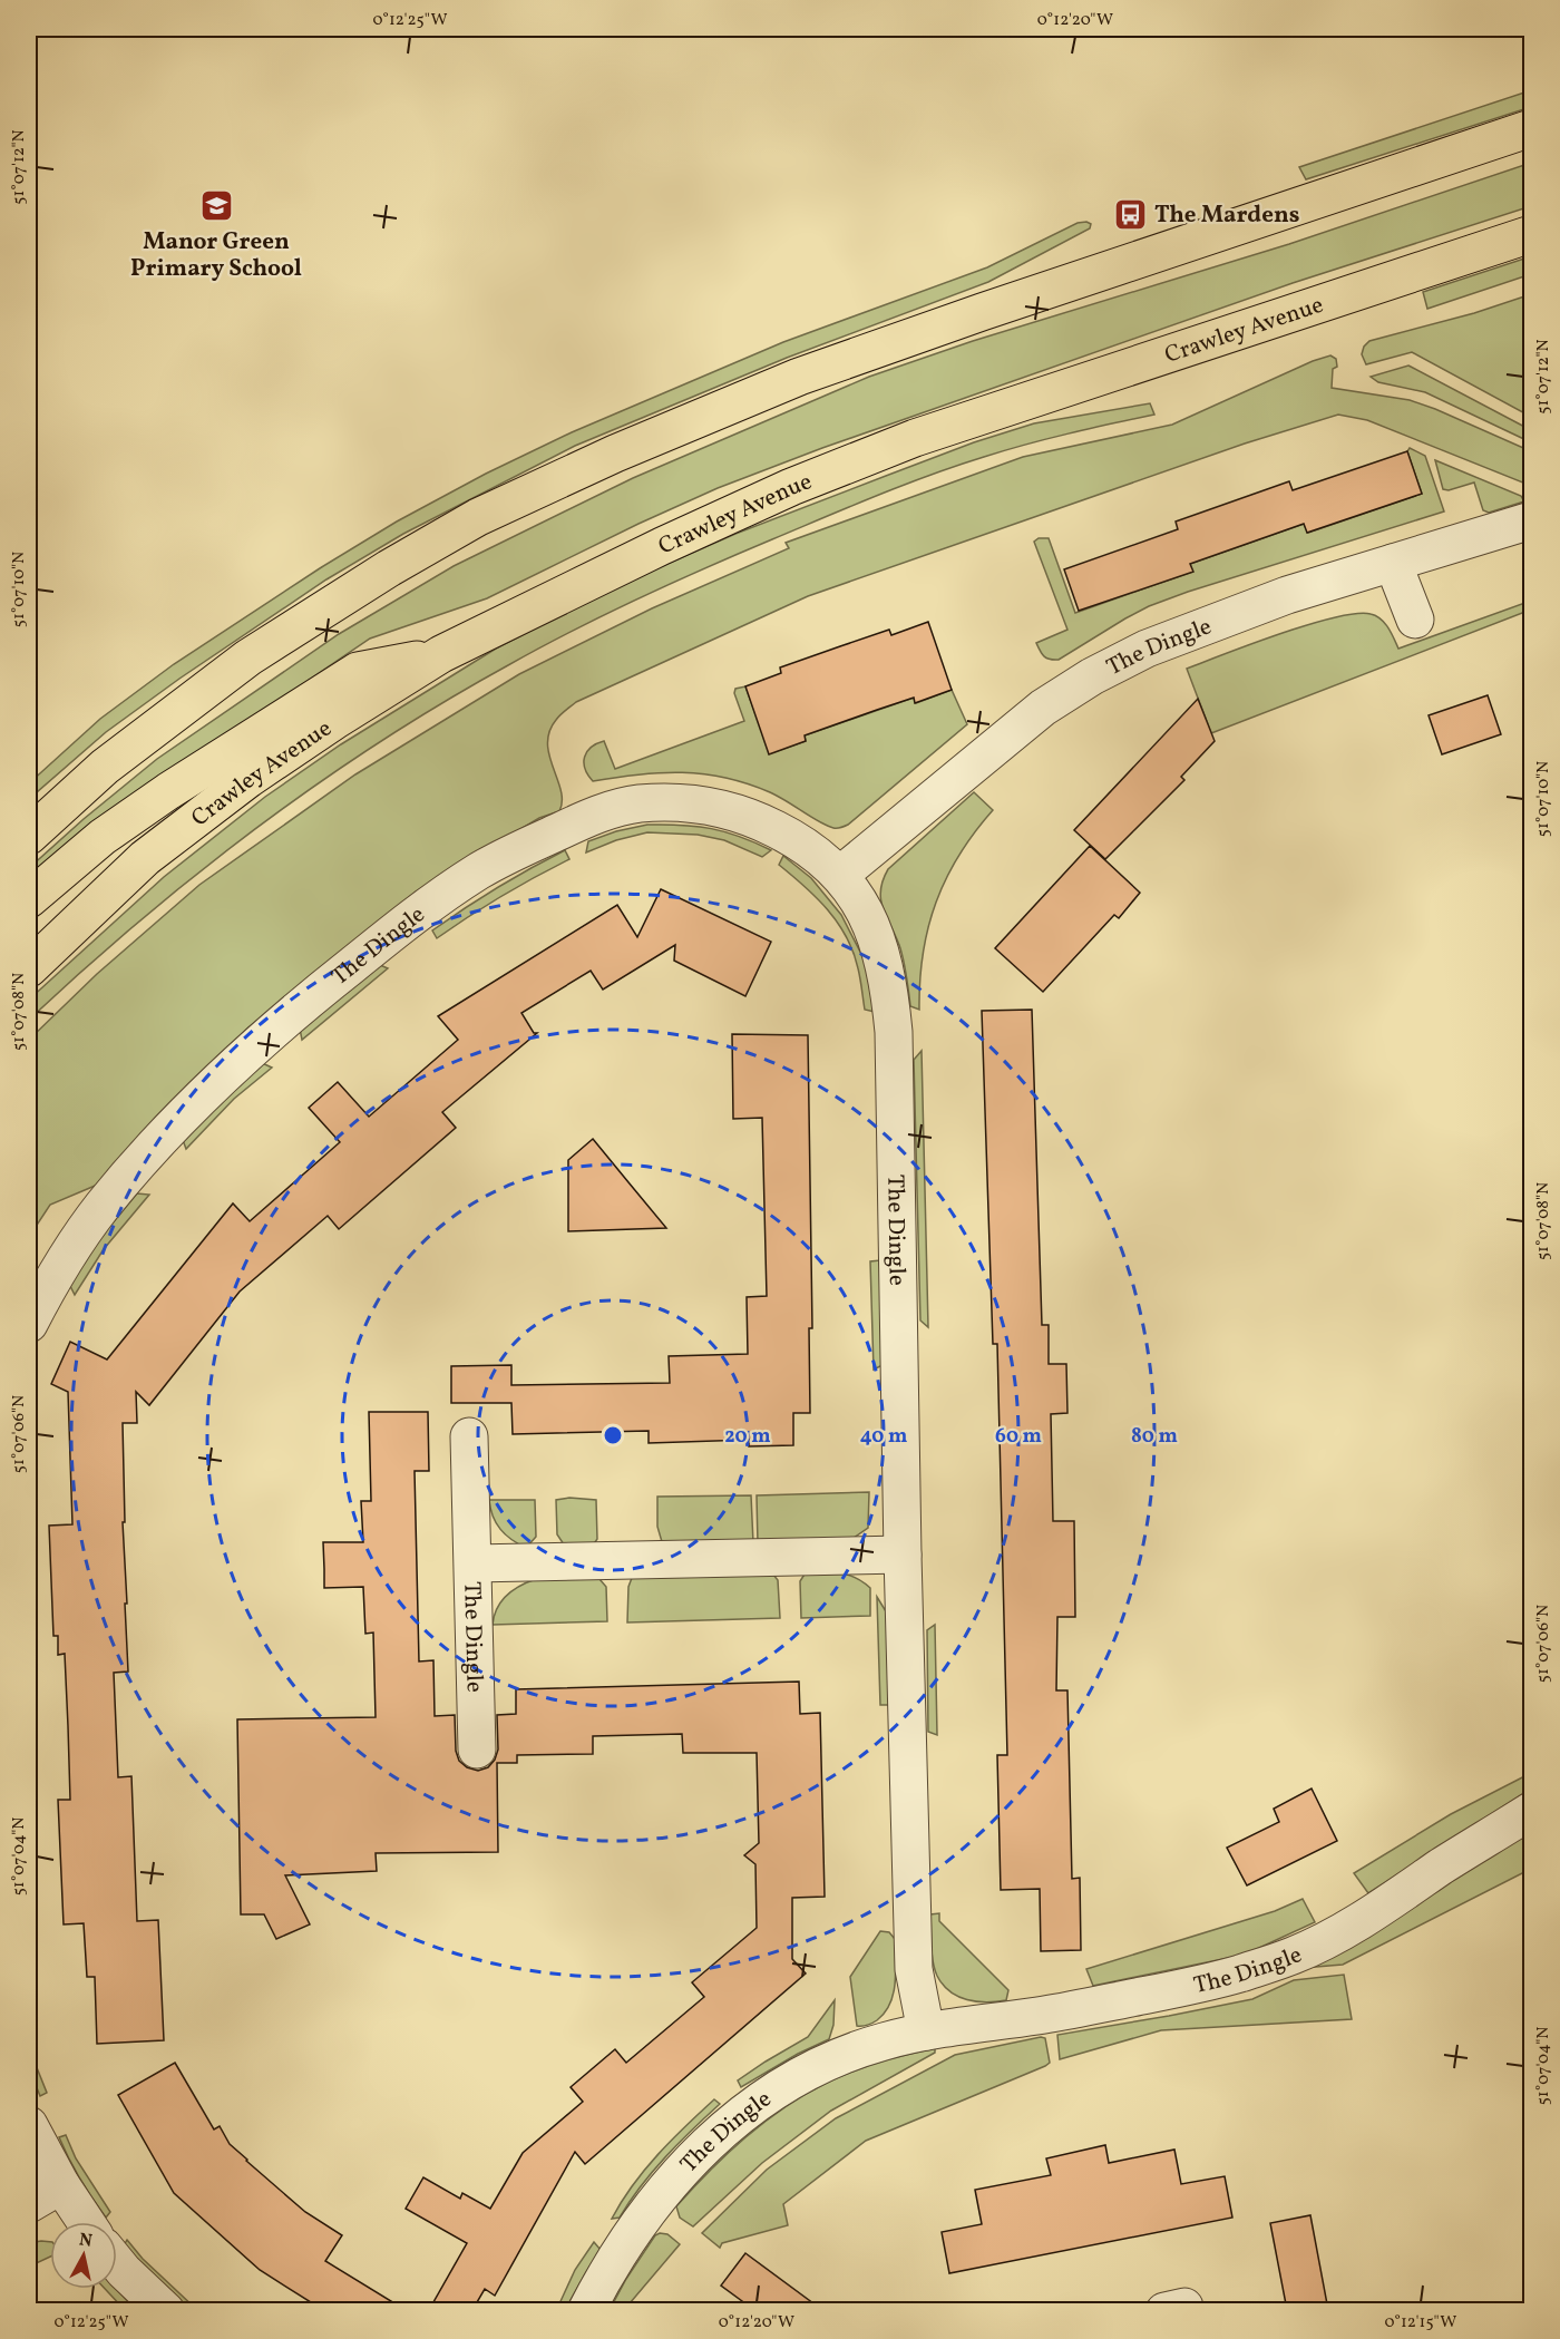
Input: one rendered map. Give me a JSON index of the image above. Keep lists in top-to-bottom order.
{
  "streets": {
    "main road": ["Crawley Avenue"],
    "street": ["The Dingle"]
  },
  "places": {
    "school or university": ["Manor Green Primary School"],
    "bus stop": ["The Mardens"]
  },
  "north": "top",
  "coordinates": [
    "0°12'25\"W",
    "0°12'20\"W",
    "51°07'12\"N",
    "51°07'10\"N",
    "51°07'08\"N",
    "51°07'06\"N",
    "51°07'04\"N",
    "0°12'15\"W"
  ],
  "rings": [
    "20 m",
    "40 m",
    "60 m",
    "80 m"
  ]
}
